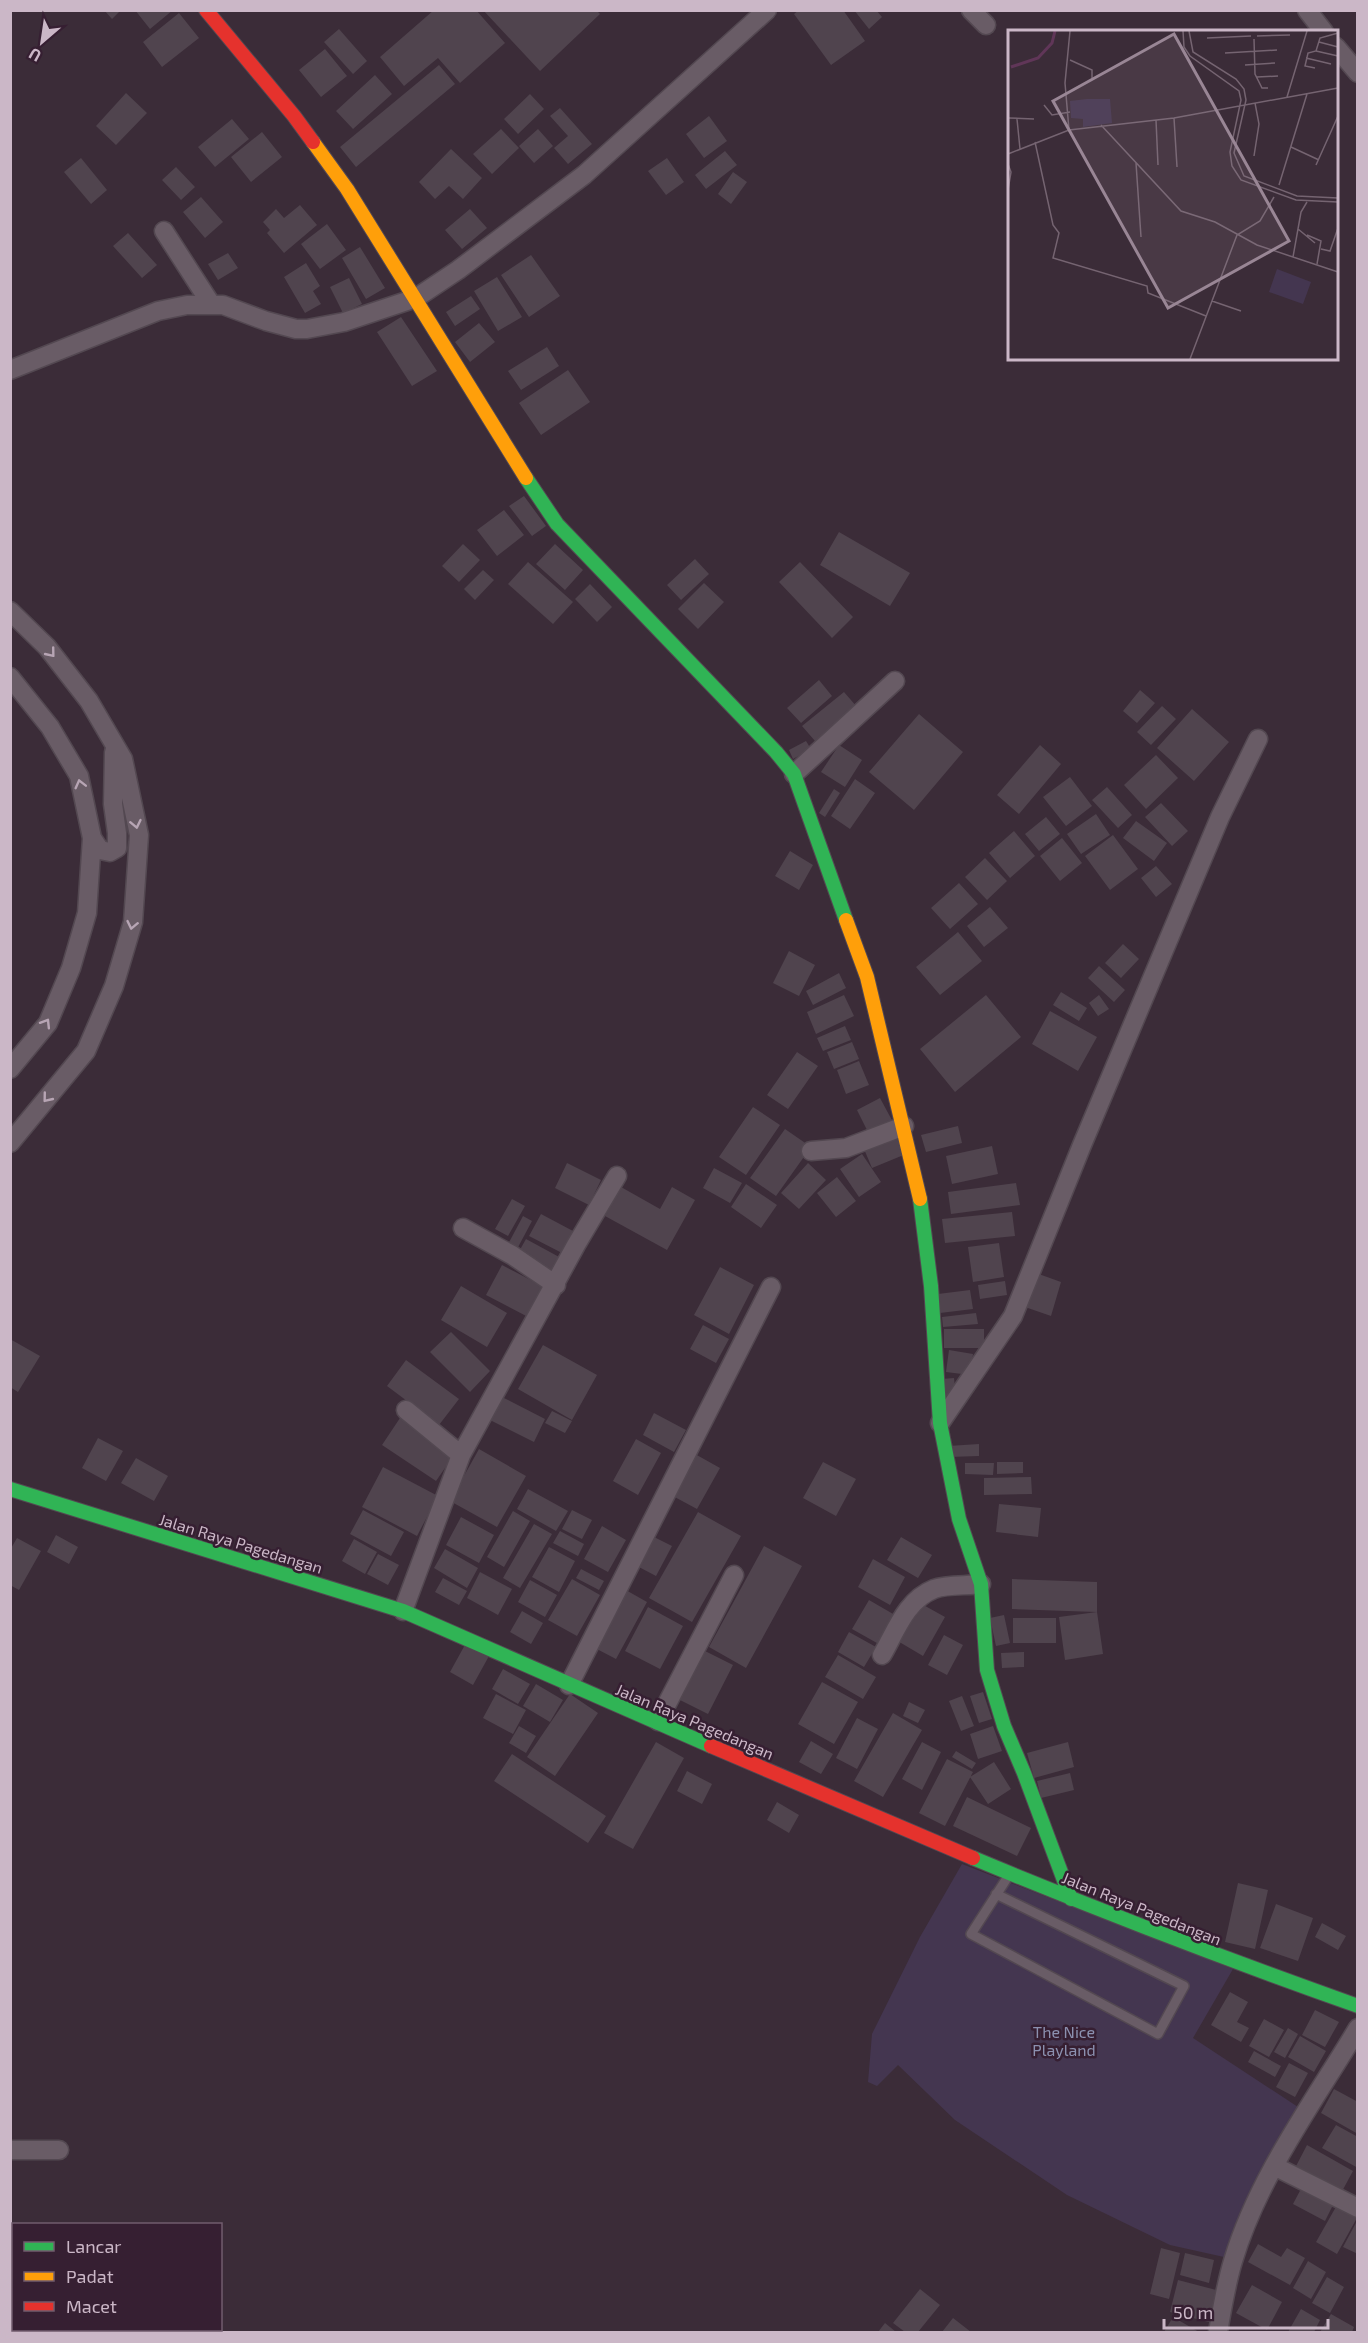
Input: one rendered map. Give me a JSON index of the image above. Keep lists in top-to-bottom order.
{
  "streets": {
    "street": ["Jalan Raya Pagedangan"]
  },
  "parks": ["The Nice Playland"],
  "legend": ["Lancar", "Padat", "Macet"],
  "scale_bar": "50 m",
  "north": "bottom left"
}
